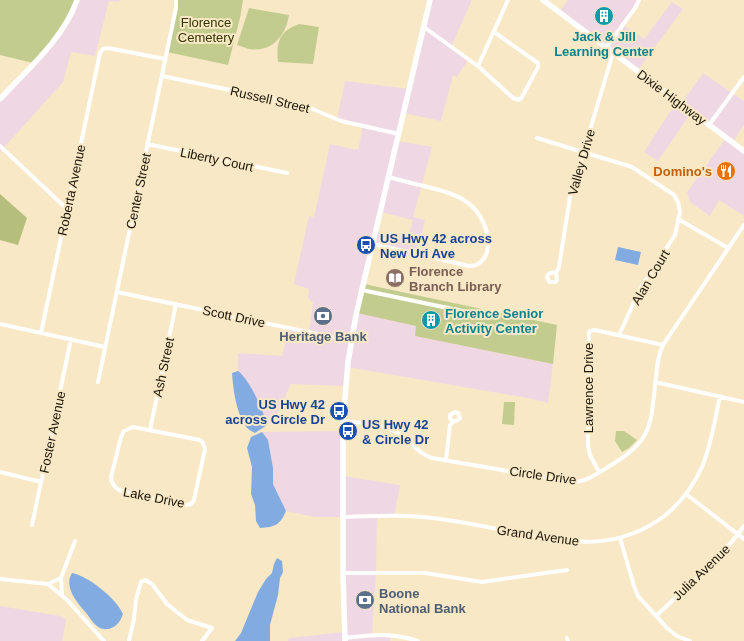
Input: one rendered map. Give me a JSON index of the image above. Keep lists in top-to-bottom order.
{
  "streets": {
    "main road": ["Dixie Highway"],
    "street": [
      "Russell Street",
      "Liberty Court",
      "Valley Drive",
      "Roberta Avenue",
      "Center Street",
      "Alan Court",
      "Scott Drive",
      "Ash Street",
      "Lawrence Drive",
      "Foster Avenue",
      "Circle Drive",
      "Lake Drive",
      "Grand Avenue",
      "Julia Avenue"
    ]
  },
  "crossings": [
    ["Dixie Highway", "Valley Drive"],
    ["Russell Street", "Center Street"],
    ["Liberty Court", "Center Street"],
    ["Valley Drive", "Alan Court"],
    ["Roberta Avenue", "Center Street"],
    ["Center Street", "Scott Drive"],
    ["Alan Court", "Lawrence Drive"],
    ["Scott Drive", "Ash Street"],
    ["Ash Street", "Lake Drive"],
    ["Lawrence Drive", "Circle Drive"]
  ],
  "parks": ["Florence Cemetery"],
  "places": {
    "building": ["Jack & Jill Learning Center", "Florence Senior Activity Center"],
    "restaurant": ["Domino's"],
    "bus stop": ["US Hwy 42 across New Uri Ave", "US Hwy 42 across Circle Dr", "US Hwy 42 & Circle Dr"],
    "library": ["Florence Branch Library"],
    "bank": ["Heritage Bank", "Boone National Bank"]
  }
}
